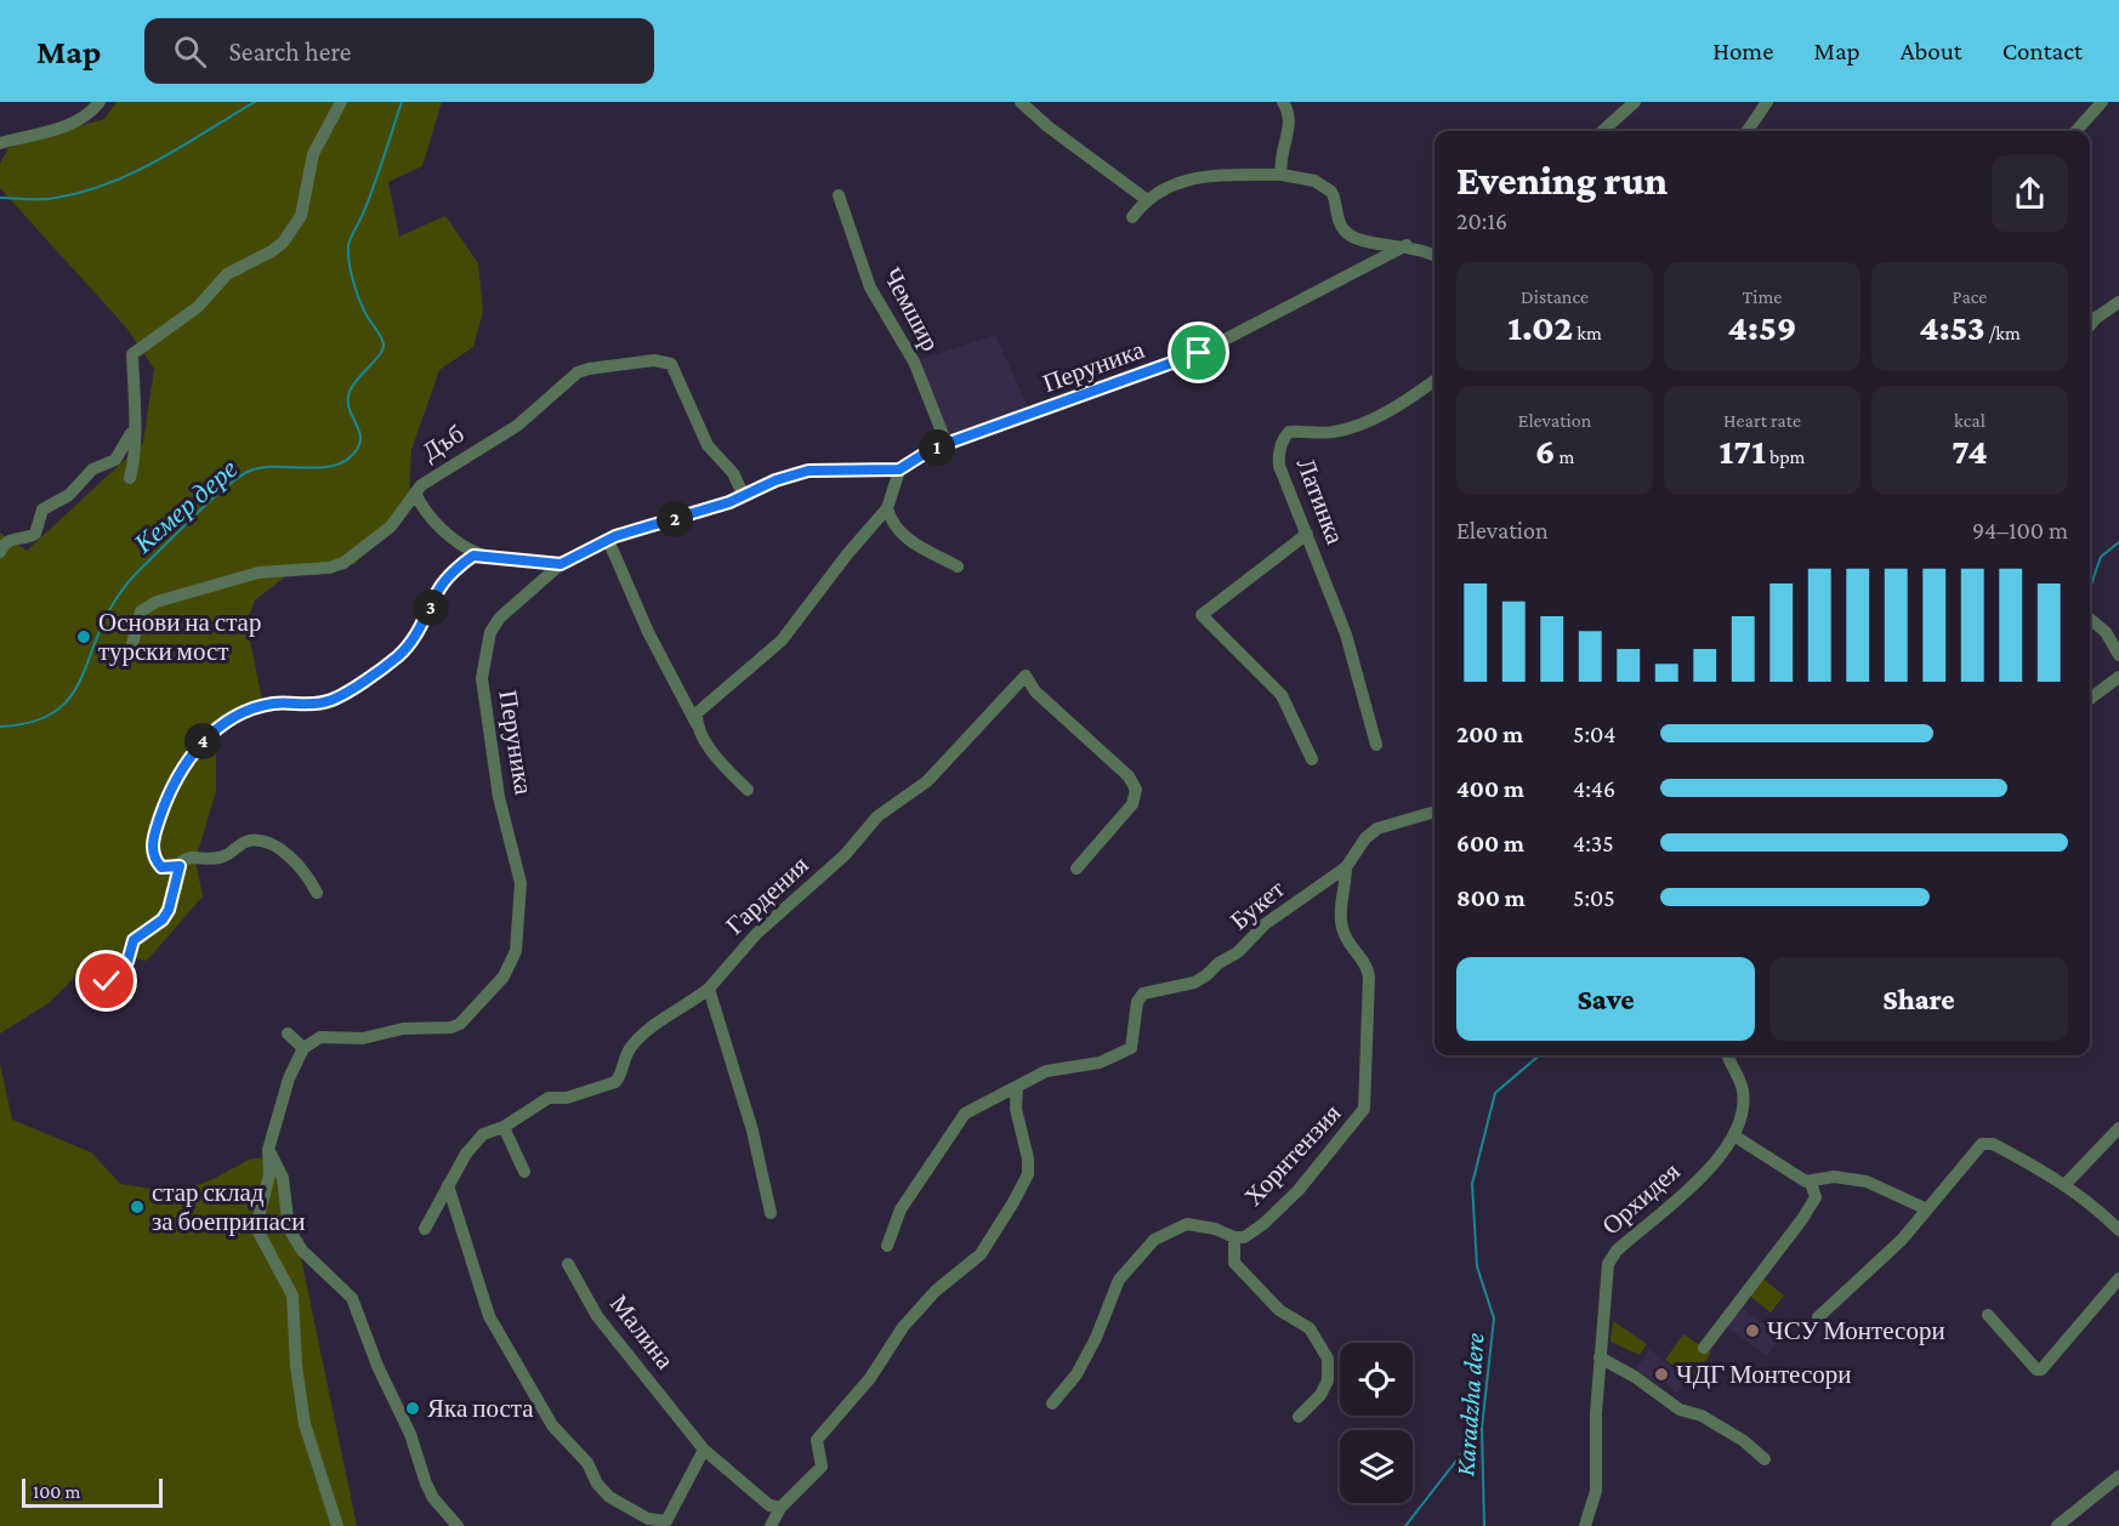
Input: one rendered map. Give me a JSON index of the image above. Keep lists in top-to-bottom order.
{
  "streets": {
    "street": [
      "Чемшир",
      "Перуника",
      "Дъб",
      "Латинка",
      "Гардения",
      "Букет",
      "Хорнтензия",
      "Орхидея",
      "Малина"
    ]
  },
  "crossings": [
    ["Чемшир", "Перуника"],
    ["Перуника", "Дъб"],
    ["Букет", "Хорнтензия"]
  ],
  "water": ["Кемер дере", "Karadzha dere"],
  "places": [
    "Основи на стар турски мост",
    "стар склад за боеприпаси",
    "ЧСУ Монтесори",
    "ЧДГ Монтесори",
    "Яка поста"
  ],
  "scale_bar": "100 m",
  "page": {
    "header": "Map",
    "search": "Search here",
    "nav": [
      "Home",
      "Map",
      "About",
      "Contact"
    ],
    "heading": ["Evening run", "20:16"],
    "stats": [
      ["Distance", "1.02 km"],
      ["Time", "4:59"],
      ["Pace", "4:53 /km"],
      ["Elevation", "6 m"],
      ["Heart rate", "171 bpm"],
      ["kcal", "74"]
    ],
    "pins": [
      "1",
      "2",
      "3",
      "4"
    ],
    "chart": ["Elevation", "94–100 m"],
    "list": [
      {
        "name": "200 m",
        "note": "5:04"
      },
      {
        "name": "400 m",
        "note": "4:46"
      },
      {
        "name": "600 m",
        "note": "4:35"
      },
      {
        "name": "800 m",
        "note": "5:05"
      }
    ],
    "buttons": ["Save", "Share"],
    "scale": "100 m"
  }
}
